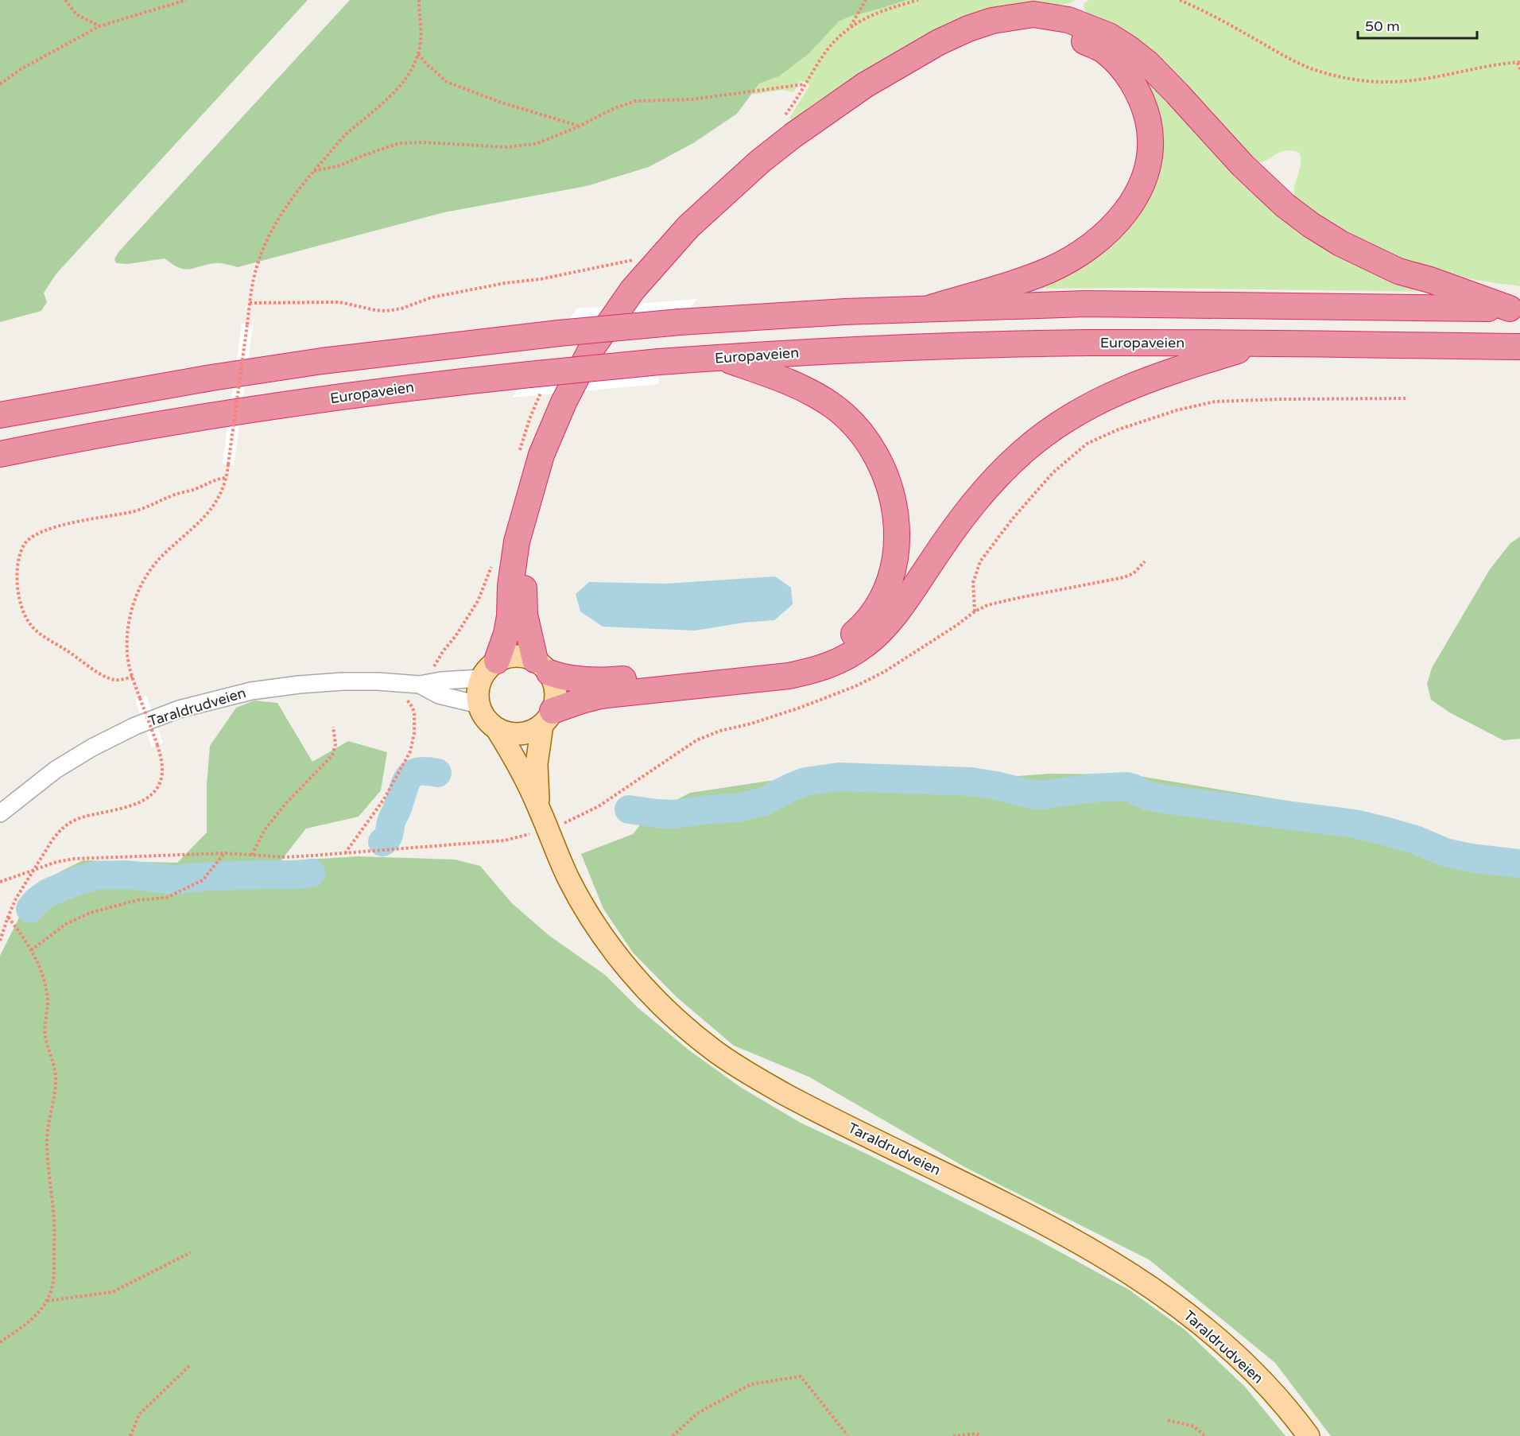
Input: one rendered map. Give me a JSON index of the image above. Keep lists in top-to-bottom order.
{
  "streets": {
    "highway": ["Europaveien"],
    "main road": ["Taraldrudveien"]
  },
  "scale_bar": "50 m"
}
